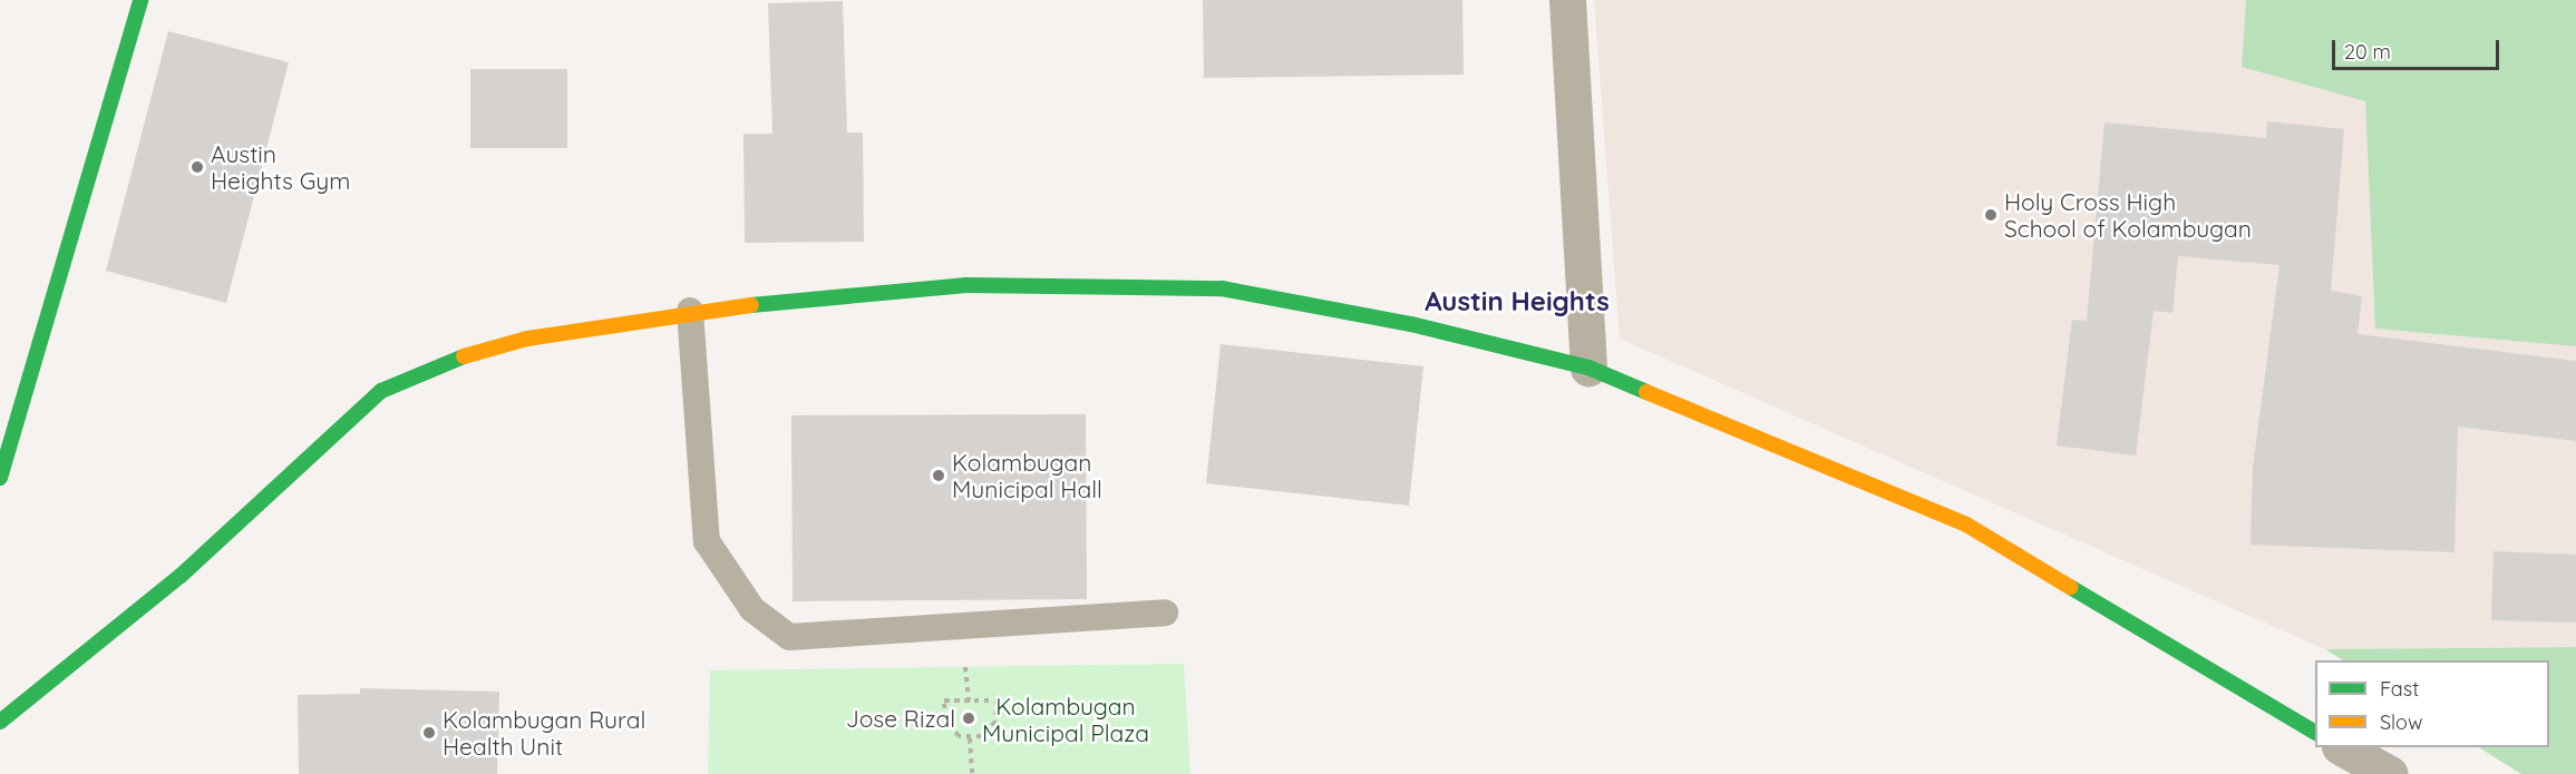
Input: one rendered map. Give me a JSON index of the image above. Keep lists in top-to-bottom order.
{
  "districts": ["Austin Heights"],
  "parks": ["Kolambugan Municipal Plaza"],
  "places": [
    "Austin Heights Gym",
    "Holy Cross High School of Kolambugan",
    "Kolambugan Municipal Hall",
    "Jose Rizal",
    "Kolambugan Rural Health Unit"
  ],
  "legend": ["Fast", "Slow"],
  "scale_bar": "20 m"
}
